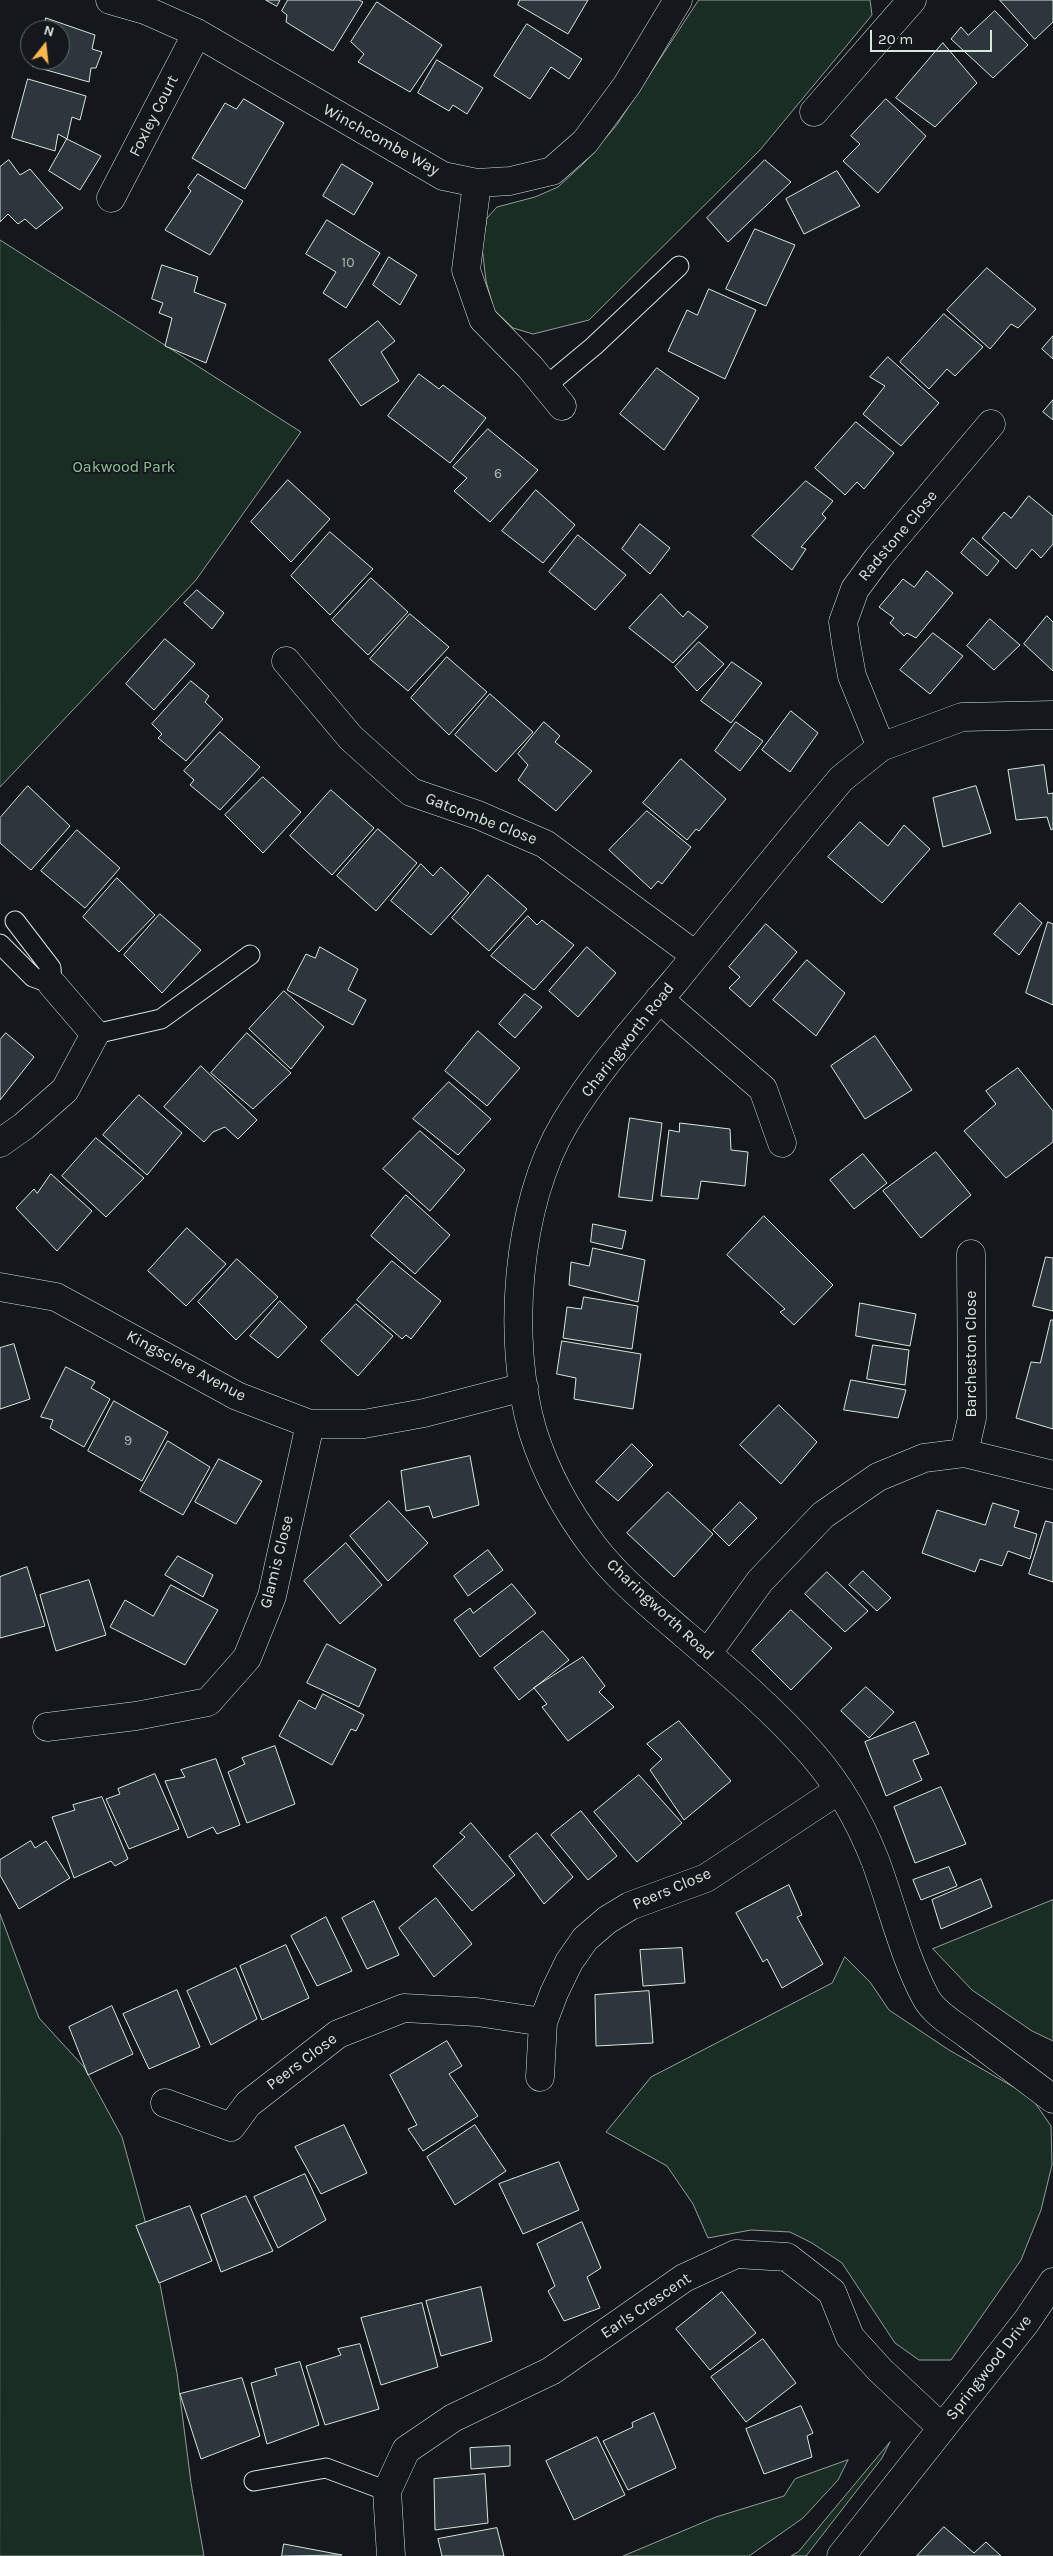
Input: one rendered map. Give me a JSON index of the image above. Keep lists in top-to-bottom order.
{
  "streets": {
    "street": [
      "Foxley Court",
      "Winchcombe Way",
      "Radstone Close",
      "Gatcombe Close",
      "Charingworth Road",
      "Barcheston Close",
      "Kingsclere Avenue",
      "Glamis Close",
      "Peers Close",
      "Earls Crescent",
      "Springwood Drive"
    ]
  },
  "crossings": [
    ["Foxley Court", "Winchcombe Way"],
    ["Radstone Close", "Charingworth Road"],
    ["Gatcombe Close", "Charingworth Road"],
    ["Charingworth Road", "Kingsclere Avenue"],
    ["Charingworth Road", "Peers Close"],
    ["Kingsclere Avenue", "Glamis Close"],
    ["Earls Crescent", "Springwood Drive"]
  ],
  "parks": ["Oakwood Park"],
  "house_numbers": ["10", "6", "9"],
  "scale_bar": "20 m",
  "north": "top"
}
